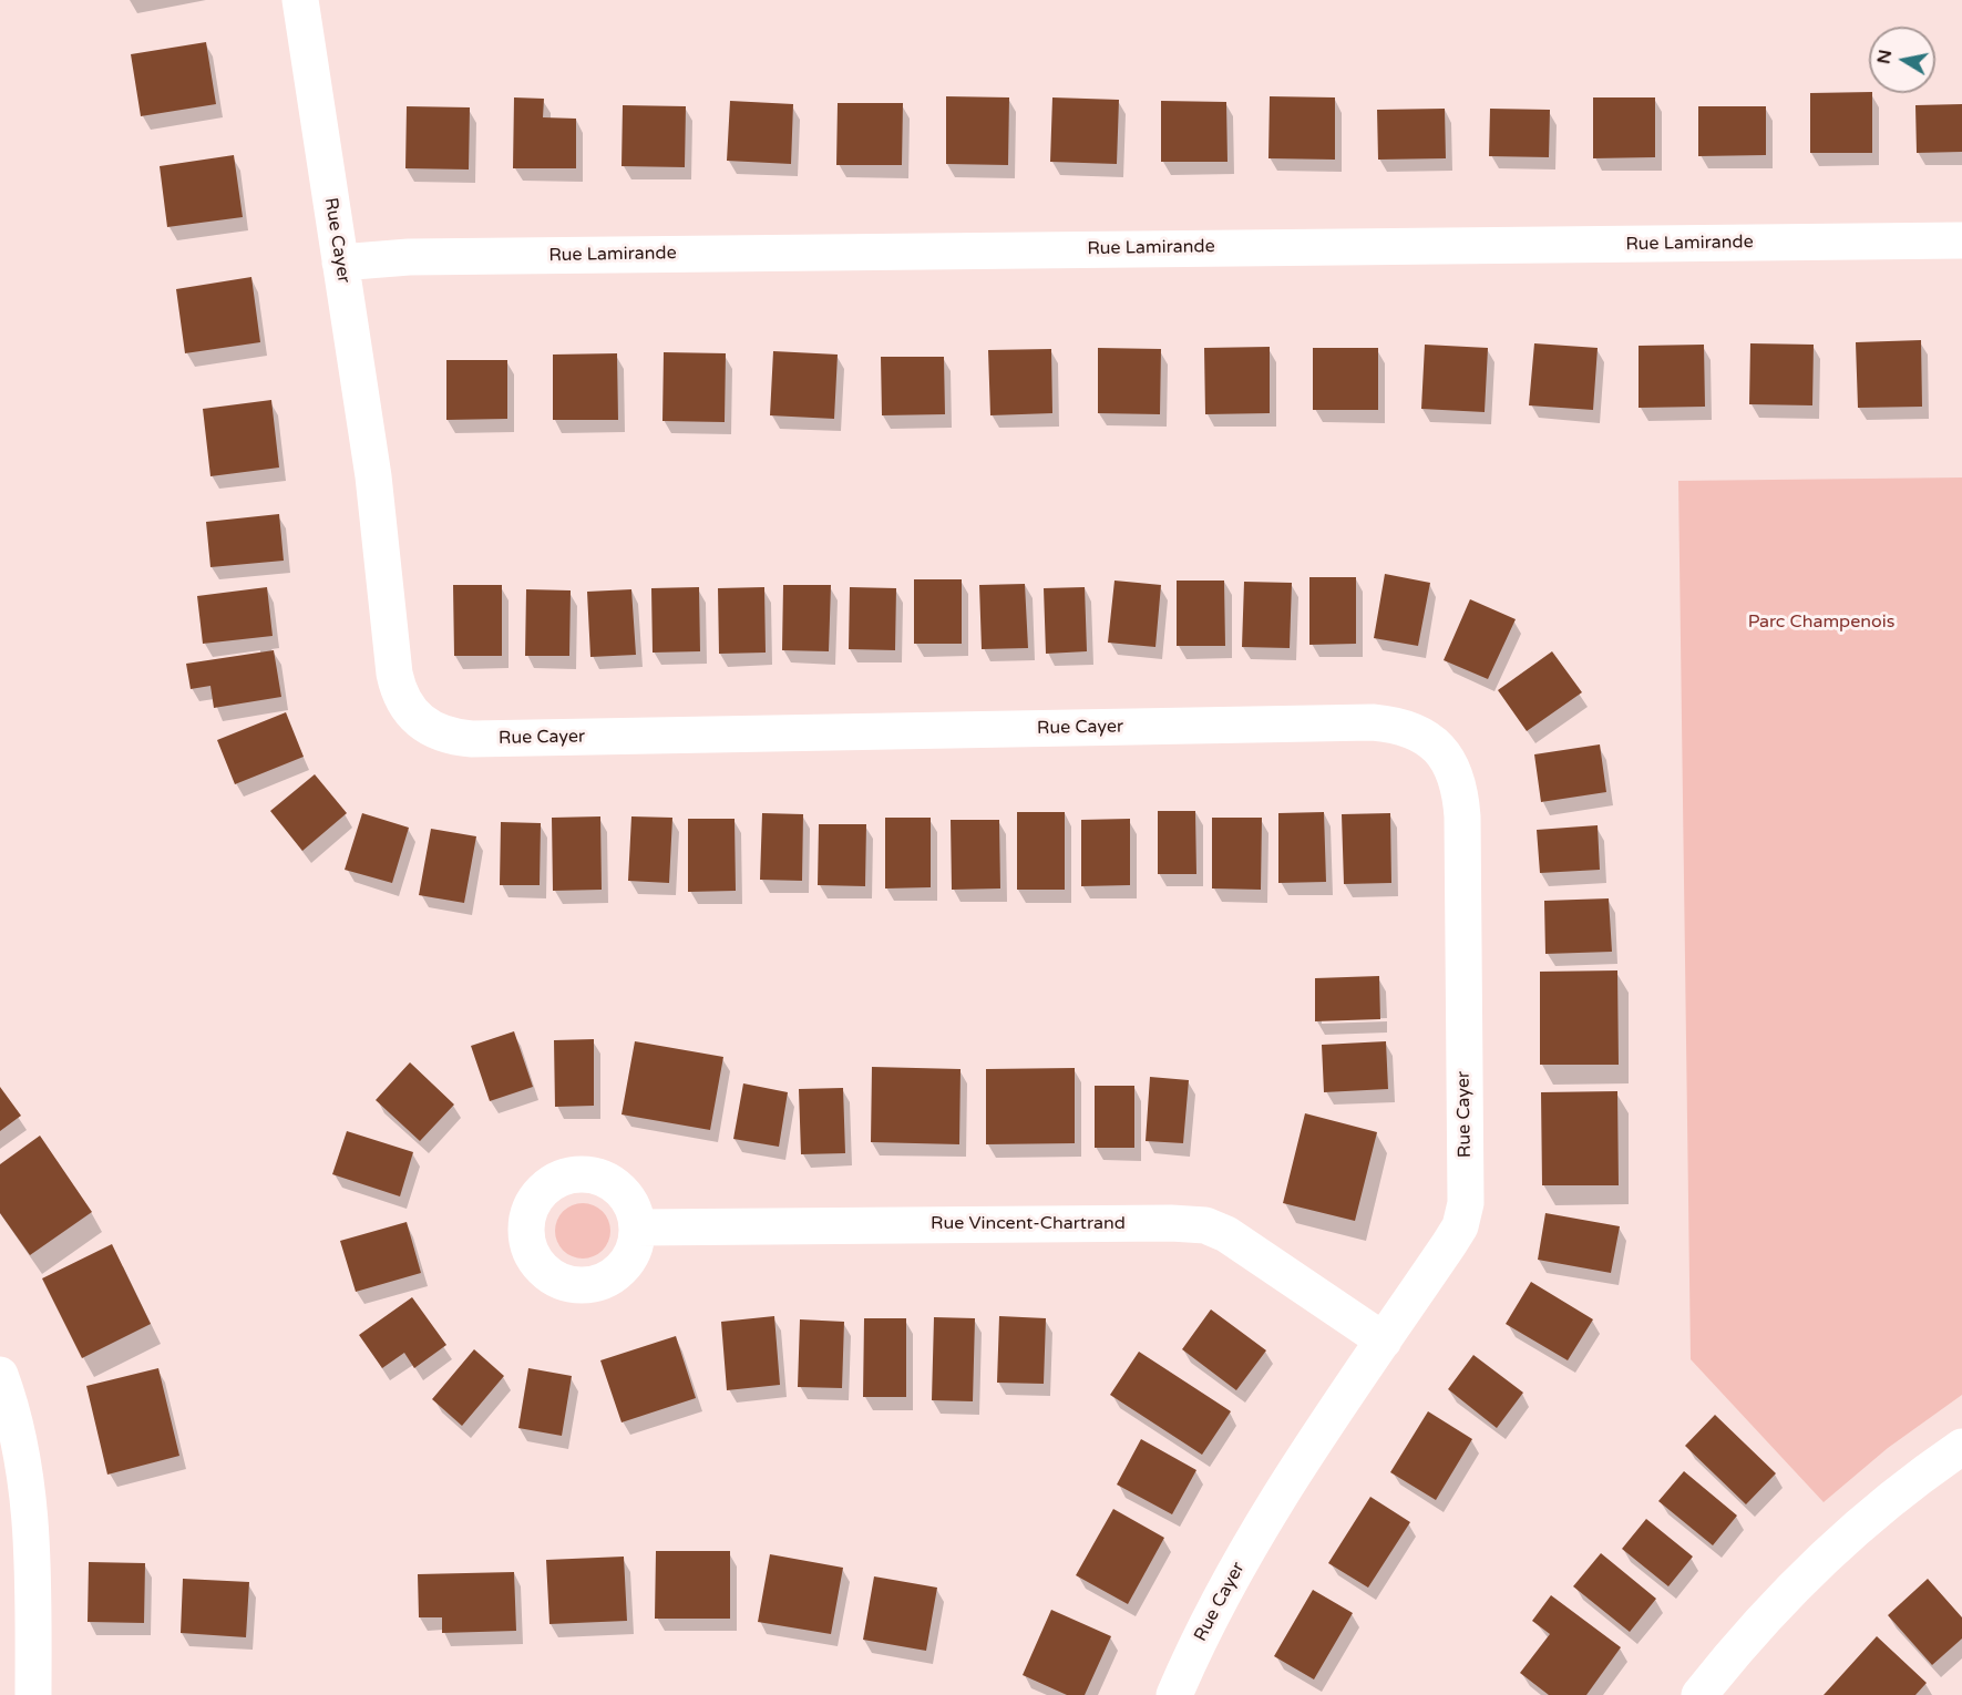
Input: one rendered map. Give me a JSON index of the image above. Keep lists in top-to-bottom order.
{
  "streets": {
    "street": ["Rue Cayer", "Rue Lamirande", "Rue Vincent-Chartrand"]
  },
  "crossings": [
    ["Rue Cayer", "Rue Lamirande"],
    ["Rue Cayer", "Rue Vincent-Chartrand"]
  ],
  "parks": ["Parc Champenois"],
  "north": "left"
}
